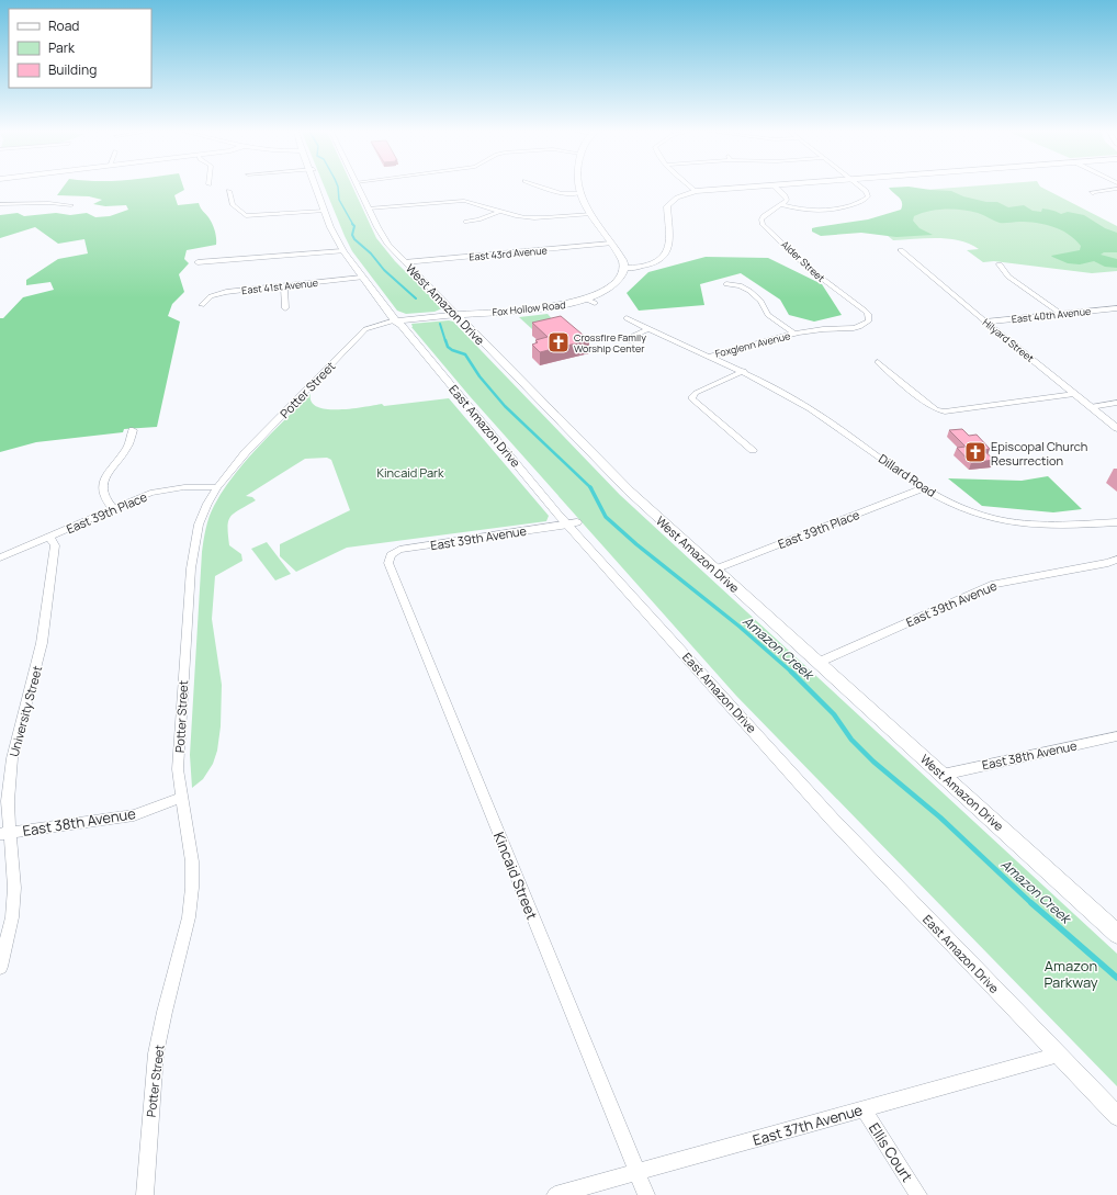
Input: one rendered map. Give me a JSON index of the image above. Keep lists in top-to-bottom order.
{
  "streets": {
    "main road": ["West Amazon Drive", "Fox Hollow Road"],
    "street": [
      "East 43rd Avenue",
      "Alder Street",
      "East 41st Avenue",
      "East 40th Avenue",
      "Hilyard Street",
      "Foxglenn Avenue",
      "Potter Street",
      "East Amazon Drive",
      "Dillard Road",
      "East 39th Place",
      "East 39th Avenue",
      "University Street",
      "East 38th Avenue",
      "Kincaid Street",
      "East 37th Avenue",
      "Ellis Court"
    ]
  },
  "crossings": [
    ["East 43rd Avenue", "West Amazon Drive"],
    ["Alder Street", "Foxglenn Avenue"],
    ["East 41st Avenue", "East Amazon Drive"],
    ["West Amazon Drive", "Fox Hollow Road"],
    ["West Amazon Drive", "East 39th Place"],
    ["West Amazon Drive", "East 39th Avenue"],
    ["West Amazon Drive", "East 38th Avenue"],
    ["Fox Hollow Road", "Potter Street"],
    ["Fox Hollow Road", "East Amazon Drive"],
    ["East 40th Avenue", "Hilyard Street"],
    ["Foxglenn Avenue", "Dillard Road"],
    ["Potter Street", "East Amazon Drive"],
    ["Potter Street", "East 39th Place"],
    ["Potter Street", "East 38th Avenue"],
    ["East Amazon Drive", "East 39th Avenue"],
    ["East Amazon Drive", "East 37th Avenue"],
    ["Dillard Road", "East 39th Place"],
    ["East 39th Place", "University Street"],
    ["East 39th Avenue", "Kincaid Street"],
    ["University Street", "East 38th Avenue"],
    ["Kincaid Street", "East 37th Avenue"],
    ["East 37th Avenue", "Ellis Court"]
  ],
  "water": ["Amazon Creek"],
  "parks": ["Kincaid Park", "Amazon Parkway"],
  "places": {
    "church": ["Crossfire Family Worship Center", "Episcopal Church Resurrection"]
  },
  "legend": ["Road", "Park", "Building"]
}
